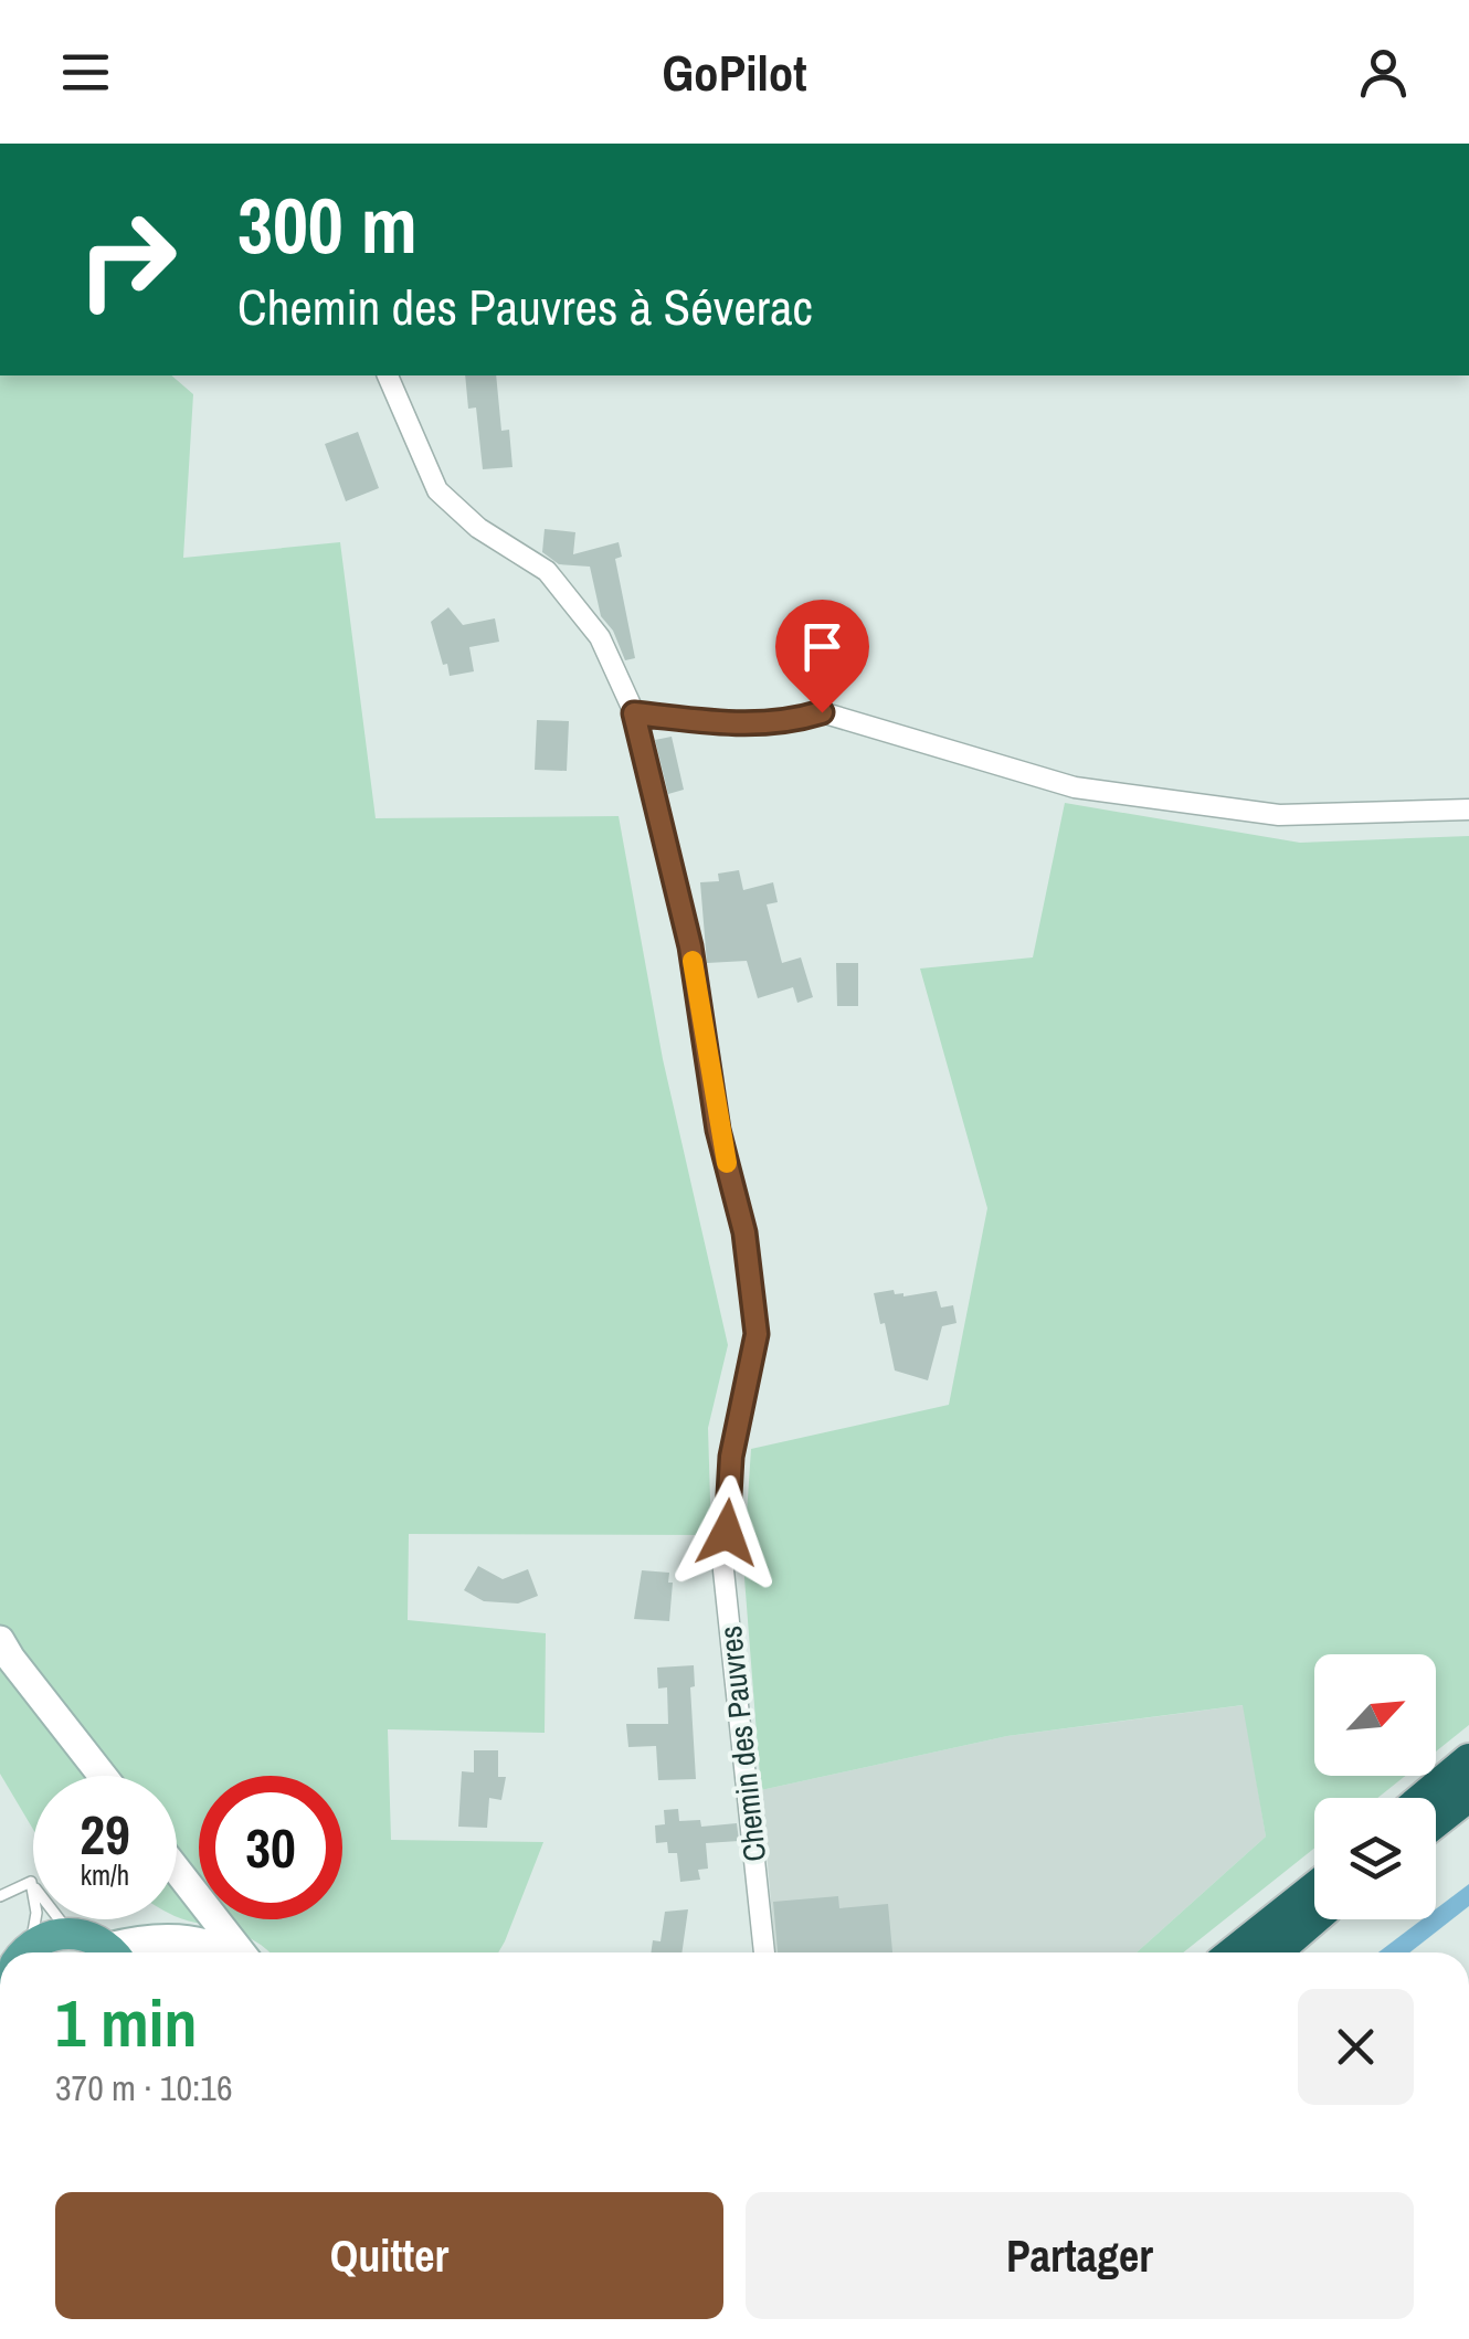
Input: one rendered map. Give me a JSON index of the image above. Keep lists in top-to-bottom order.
{
  "streets": {
    "street": ["Chemin des Pauvres"]
  },
  "north": "top right",
  "page": {
    "header": "GoPilot",
    "turn": ["300 m", "Chemin des Pauvres à Séverac"],
    "speed": "29 km/h",
    "limit": "30",
    "heading": ["1 min", "370 m · 10:16"],
    "buttons": ["Quitter", "Partager"]
  }
}
